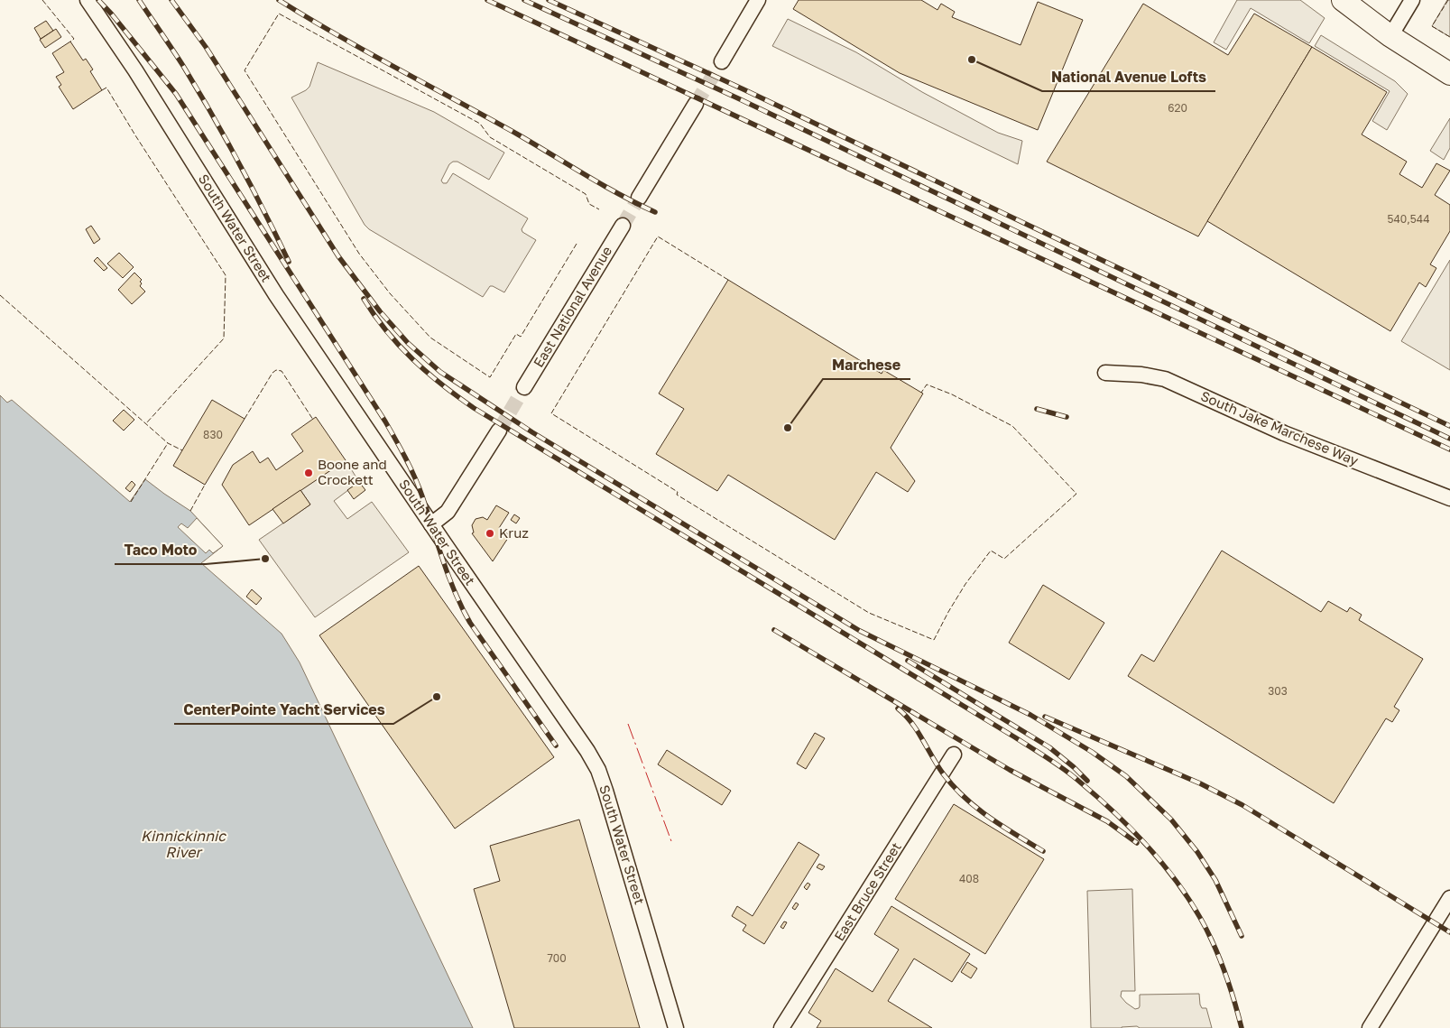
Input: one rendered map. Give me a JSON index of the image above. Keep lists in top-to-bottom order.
{
  "streets": {
    "street": [
      "South Water Street",
      "East National Avenue",
      "South Jake Marchese Way",
      "East Bruce Street"
    ]
  },
  "water": ["Kinnickinnic River"],
  "places": [
    "National Avenue Lofts",
    "Marchese",
    "Boone and Crockett",
    "Kruz",
    "Taco Moto",
    "CenterPointe Yacht Services"
  ],
  "house_numbers": [
    "620",
    "540,544",
    "830",
    "303",
    "408",
    "700"
  ]
}
